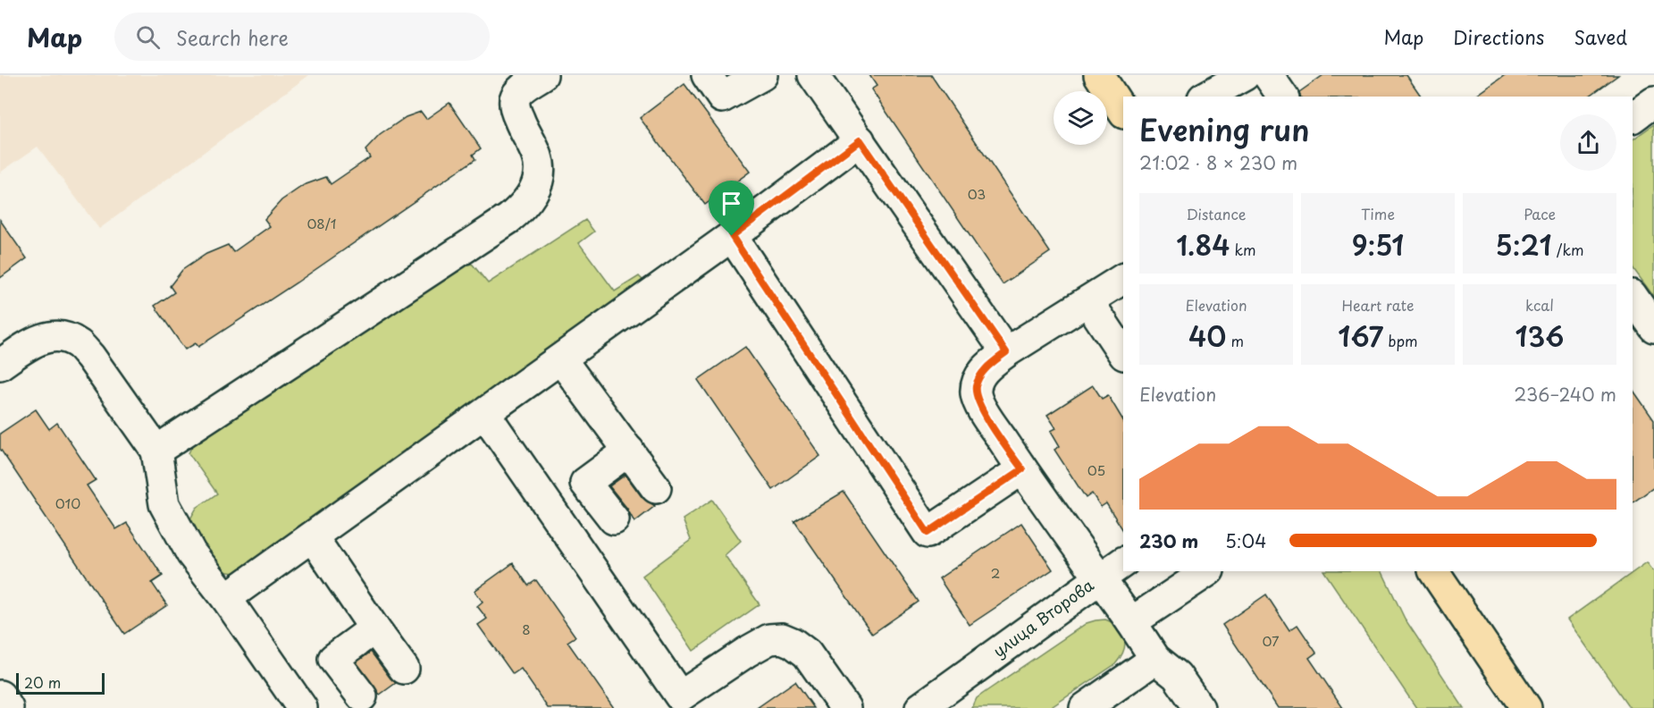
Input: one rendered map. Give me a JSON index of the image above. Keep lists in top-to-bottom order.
{
  "streets": {
    "street": ["улица Второва"]
  },
  "house_numbers": [
    "03",
    "08/1",
    "05",
    "010",
    "2",
    "8",
    "07"
  ],
  "scale_bar": "20 m",
  "page": {
    "header": "Map",
    "search": "Search here",
    "nav": ["Map", "Directions", "Saved"],
    "heading": ["Evening run", "21:02 · 8 × 230 m"],
    "stats": [
      ["Distance", "1.84 km"],
      ["Time", "9:51"],
      ["Pace", "5:21 /km"],
      ["Elevation", "40 m"],
      ["Heart rate", "167 bpm"],
      ["kcal", "136"]
    ],
    "chart": ["Elevation", "236–240 m"],
    "list": [
      {
        "name": "230 m",
        "note": "5:04"
      }
    ],
    "scale": "20 m"
  }
}
